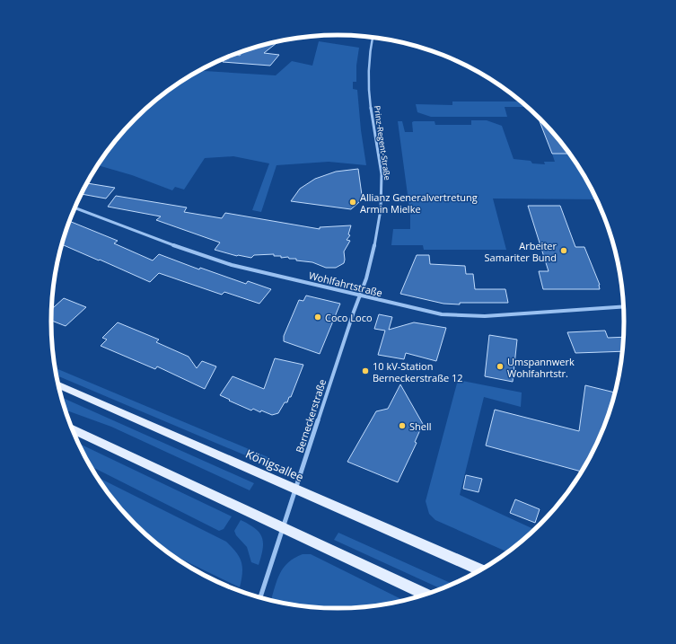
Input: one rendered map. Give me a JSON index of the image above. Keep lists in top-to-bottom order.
{
  "streets": {
    "main road": ["Königsallee"],
    "street": ["Prinz-Regent-Straße", "Wohlfahrtstraße", "Berneckerstraße"]
  },
  "crossings": [
    ["Prinz-Regent-Straße", "Wohlfahrtstraße"],
    ["Prinz-Regent-Straße", "Berneckerstraße"],
    ["Wohlfahrtstraße", "Berneckerstraße"],
    ["Berneckerstraße", "Königsallee"]
  ],
  "places": [
    "Allianz Generalvertretung Armin Mielke",
    "Arbeiter Samariter Bund",
    "Coco Loco",
    "Umspannwerk Wohlfahrtstr.",
    "10 kV-Station Berneckerstraße 12",
    "Shell"
  ]
}
